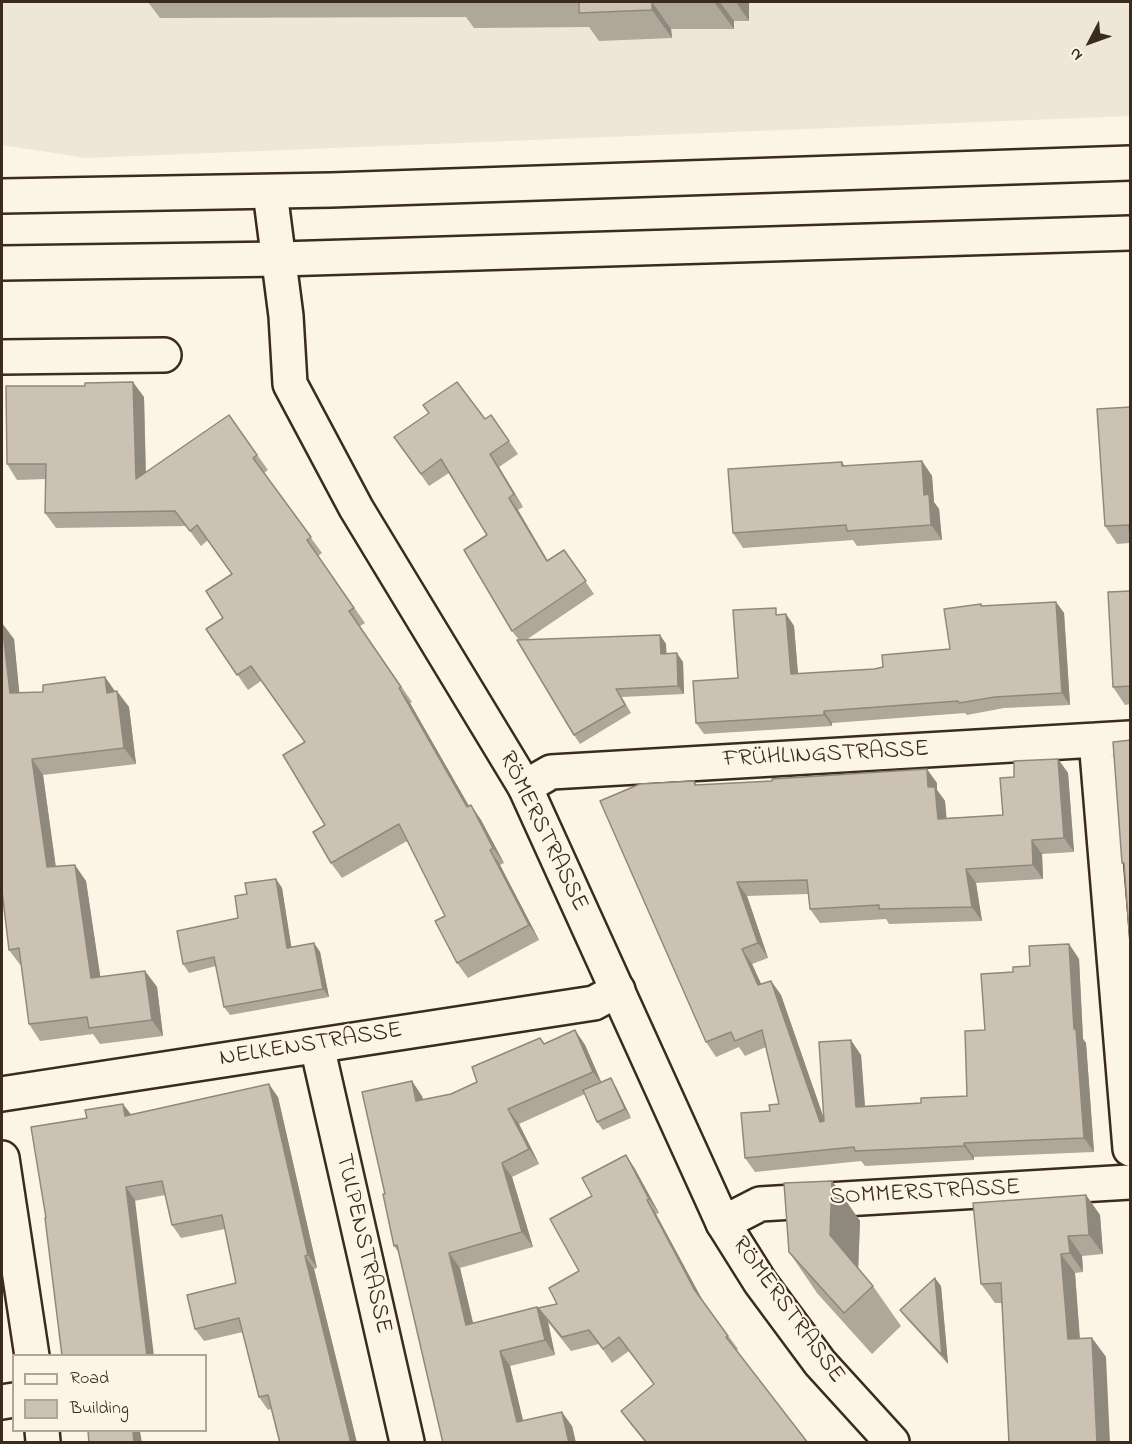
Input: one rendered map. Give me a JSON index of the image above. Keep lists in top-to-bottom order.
{
  "streets": {
    "street": [
      "FRÜHLINGSTRASSE",
      "RÖMERSTRASSE",
      "NELKENSTRASSE",
      "SOMMERSTRASSE",
      "TULPENSTRASSE"
    ]
  },
  "crossings": [
    ["FRÜHLINGSTRASSE", "RÖMERSTRASSE"],
    ["RÖMERSTRASSE", "NELKENSTRASSE"],
    ["RÖMERSTRASSE", "SOMMERSTRASSE"],
    ["NELKENSTRASSE", "TULPENSTRASSE"]
  ],
  "legend": ["Road", "Building"],
  "north": "bottom left"
}
